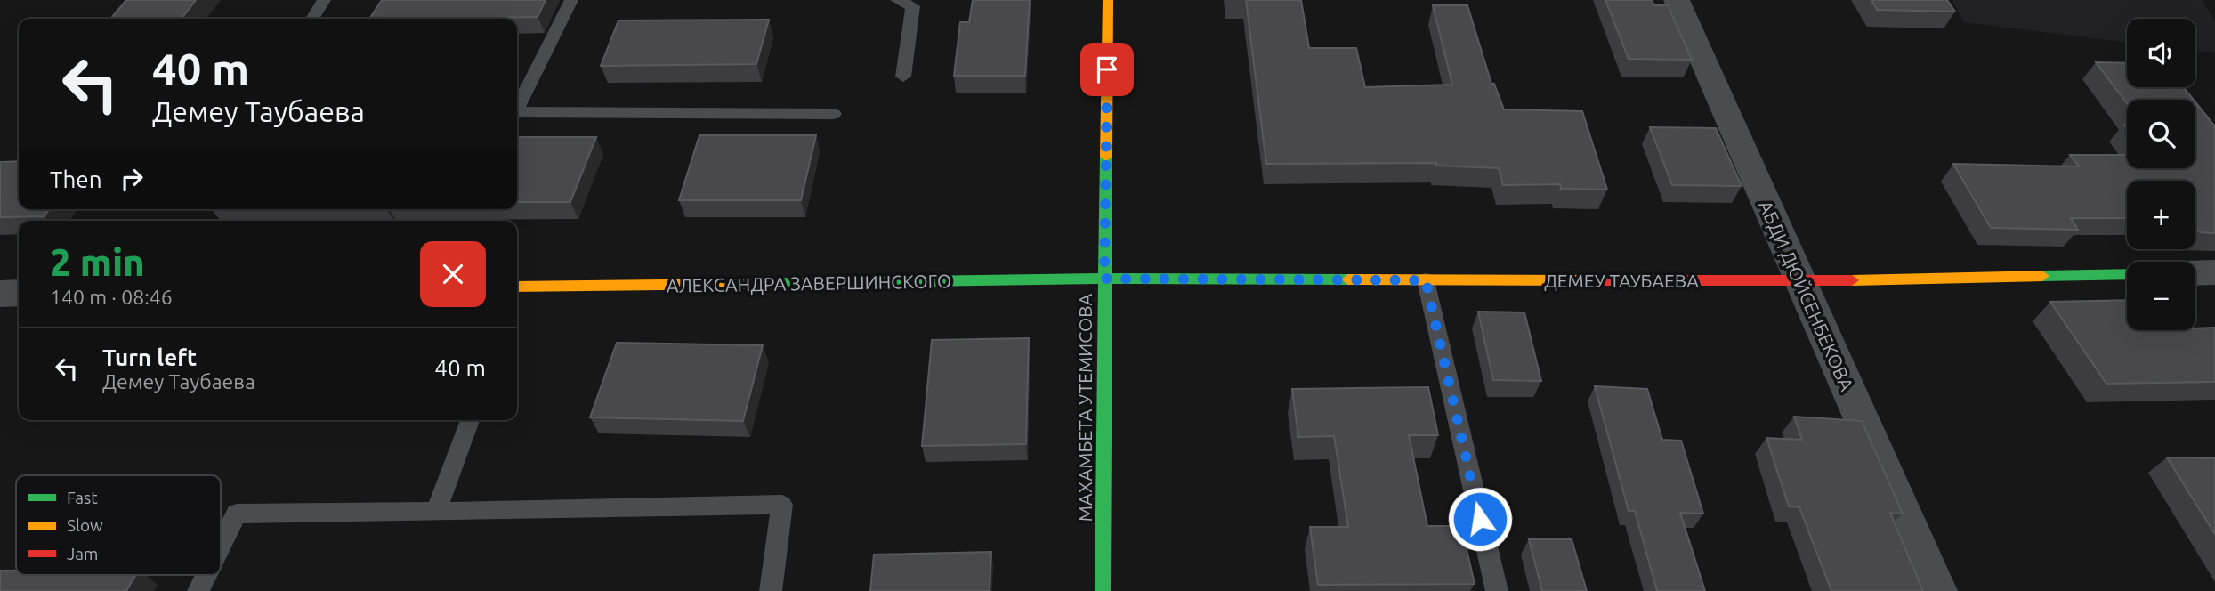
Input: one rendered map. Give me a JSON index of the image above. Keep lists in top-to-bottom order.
{
  "streets": {
    "street": [
      "ДЕМЕУ ТАУБАЕВА",
      "АЛЕКСАНДРА ЗАВЕРШИНСКОГО",
      "АБДИ ДЮЙСЕНБЕКОВА",
      "МАХАМБЕТА УТЕМИСОВА"
    ]
  },
  "crossings": [
    ["ДЕМЕУ ТАУБАЕВА", "АЛЕКСАНДРА ЗАВЕРШИНСКОГО"],
    ["ДЕМЕУ ТАУБАЕВА", "АБДИ ДЮЙСЕНБЕКОВА"],
    ["ДЕМЕУ ТАУБАЕВА", "МАХАМБЕТА УТЕМИСОВА"],
    ["АЛЕКСАНДРА ЗАВЕРШИНСКОГО", "МАХАМБЕТА УТЕМИСОВА"]
  ],
  "legend": ["Fast", "Slow", "Jam"],
  "page": {
    "map_buttons": ["+", "−"],
    "turn": ["40 m", "Демеу Таубаева"],
    "then": "Then",
    "heading": ["2 min", "140 m · 08:46"],
    "list": [
      {
        "name": "Turn left",
        "note": "Демеу Таубаева",
        "value": "40 m"
      }
    ]
  }
}
